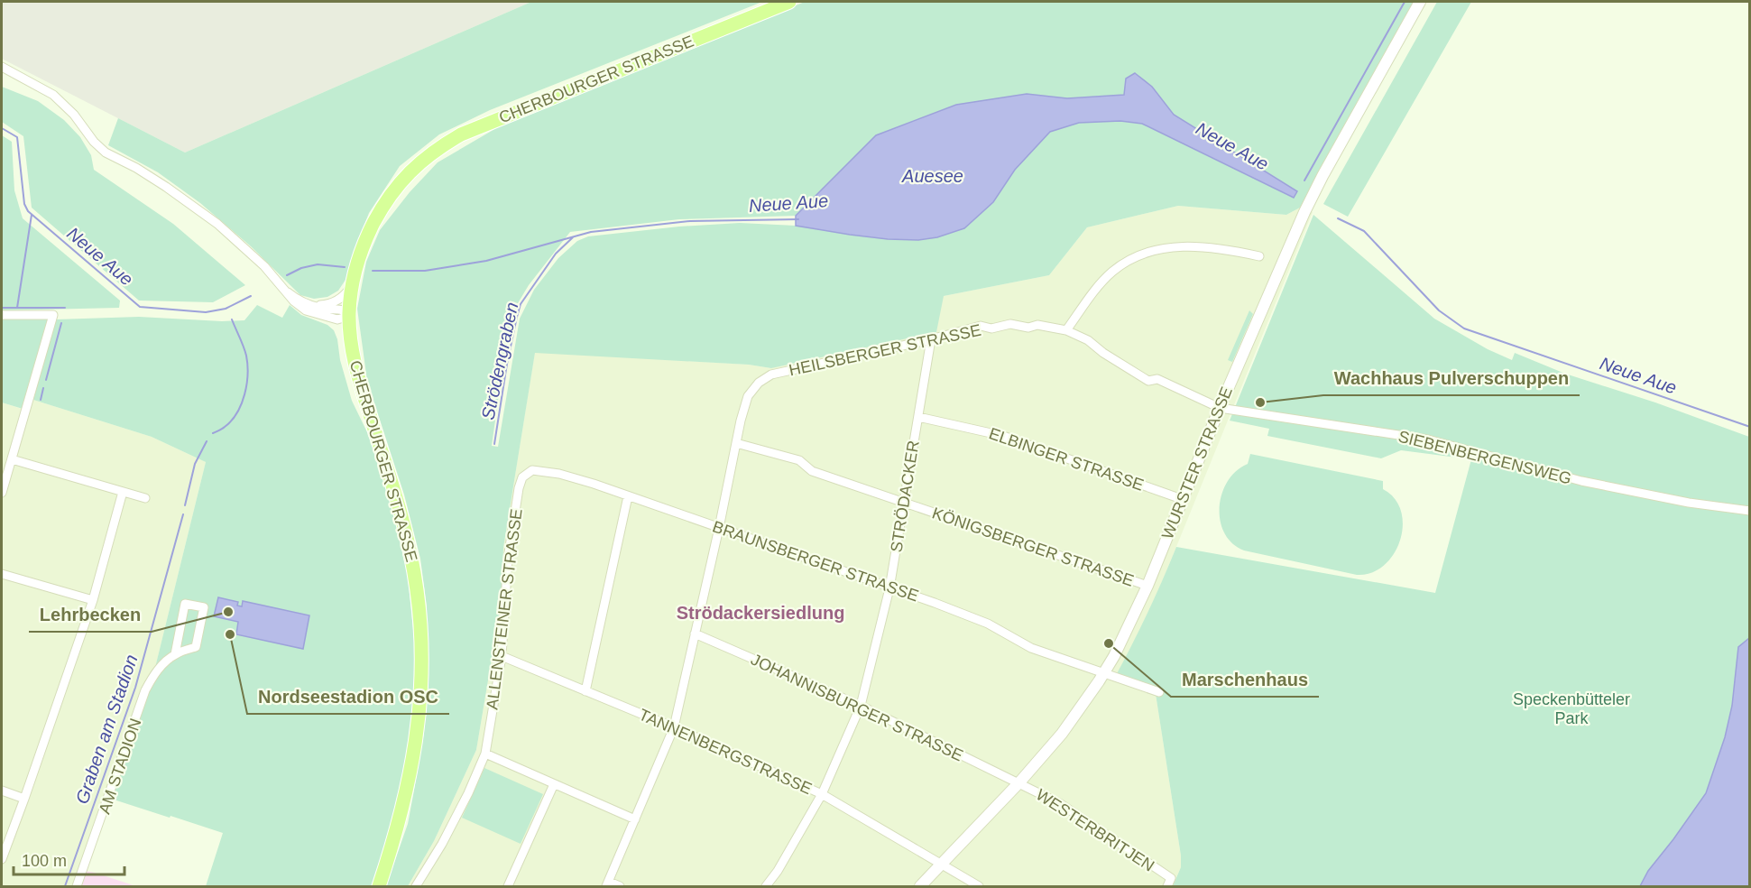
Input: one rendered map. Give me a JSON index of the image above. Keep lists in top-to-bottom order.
{
  "streets": {
    "main road": ["CHERBOURGER STRASSE"],
    "street": [
      "HEILSBERGER STRASSE",
      "SIEBENBERGENSWEG",
      "ELBINGER STRASSE",
      "WURSTER STRASSE",
      "STRÖDACKER",
      "KÖNIGSBERGER STRASSE",
      "BRAUNSBERGER STRASSE",
      "ALLENSTEINER STRASSE",
      "JOHANNISBURGER STRASSE",
      "TANNENBERGSTRASSE",
      "AM STADION",
      "WESTERBRITJEN"
    ]
  },
  "crossings": [
    ["HEILSBERGER STRASSE", "SIEBENBERGENSWEG"],
    ["HEILSBERGER STRASSE", "WURSTER STRASSE"],
    ["HEILSBERGER STRASSE", "STRÖDACKER"],
    ["HEILSBERGER STRASSE", "KÖNIGSBERGER STRASSE"],
    ["SIEBENBERGENSWEG", "WURSTER STRASSE"],
    ["ELBINGER STRASSE", "WURSTER STRASSE"],
    ["ELBINGER STRASSE", "STRÖDACKER"],
    ["WURSTER STRASSE", "KÖNIGSBERGER STRASSE"],
    ["WURSTER STRASSE", "BRAUNSBERGER STRASSE"],
    ["WURSTER STRASSE", "JOHANNISBURGER STRASSE"],
    ["WURSTER STRASSE", "TANNENBERGSTRASSE"],
    ["WURSTER STRASSE", "WESTERBRITJEN"],
    ["STRÖDACKER", "KÖNIGSBERGER STRASSE"],
    ["STRÖDACKER", "BRAUNSBERGER STRASSE"],
    ["STRÖDACKER", "JOHANNISBURGER STRASSE"],
    ["STRÖDACKER", "TANNENBERGSTRASSE"],
    ["BRAUNSBERGER STRASSE", "ALLENSTEINER STRASSE"],
    ["ALLENSTEINER STRASSE", "TANNENBERGSTRASSE"],
    ["JOHANNISBURGER STRASSE", "WESTERBRITJEN"]
  ],
  "districts": ["Strödackersiedlung"],
  "water": [
    "Neue Aue",
    "Auesee",
    "Strödengraben",
    "Graben am Stadion"
  ],
  "parks": ["Speckenbütteler Park"],
  "places": [
    "Wachhaus Pulverschuppen",
    "Lehrbecken",
    "Nordseestadion OSC",
    "Marschenhaus"
  ],
  "scale_bar": "100 m"
}
